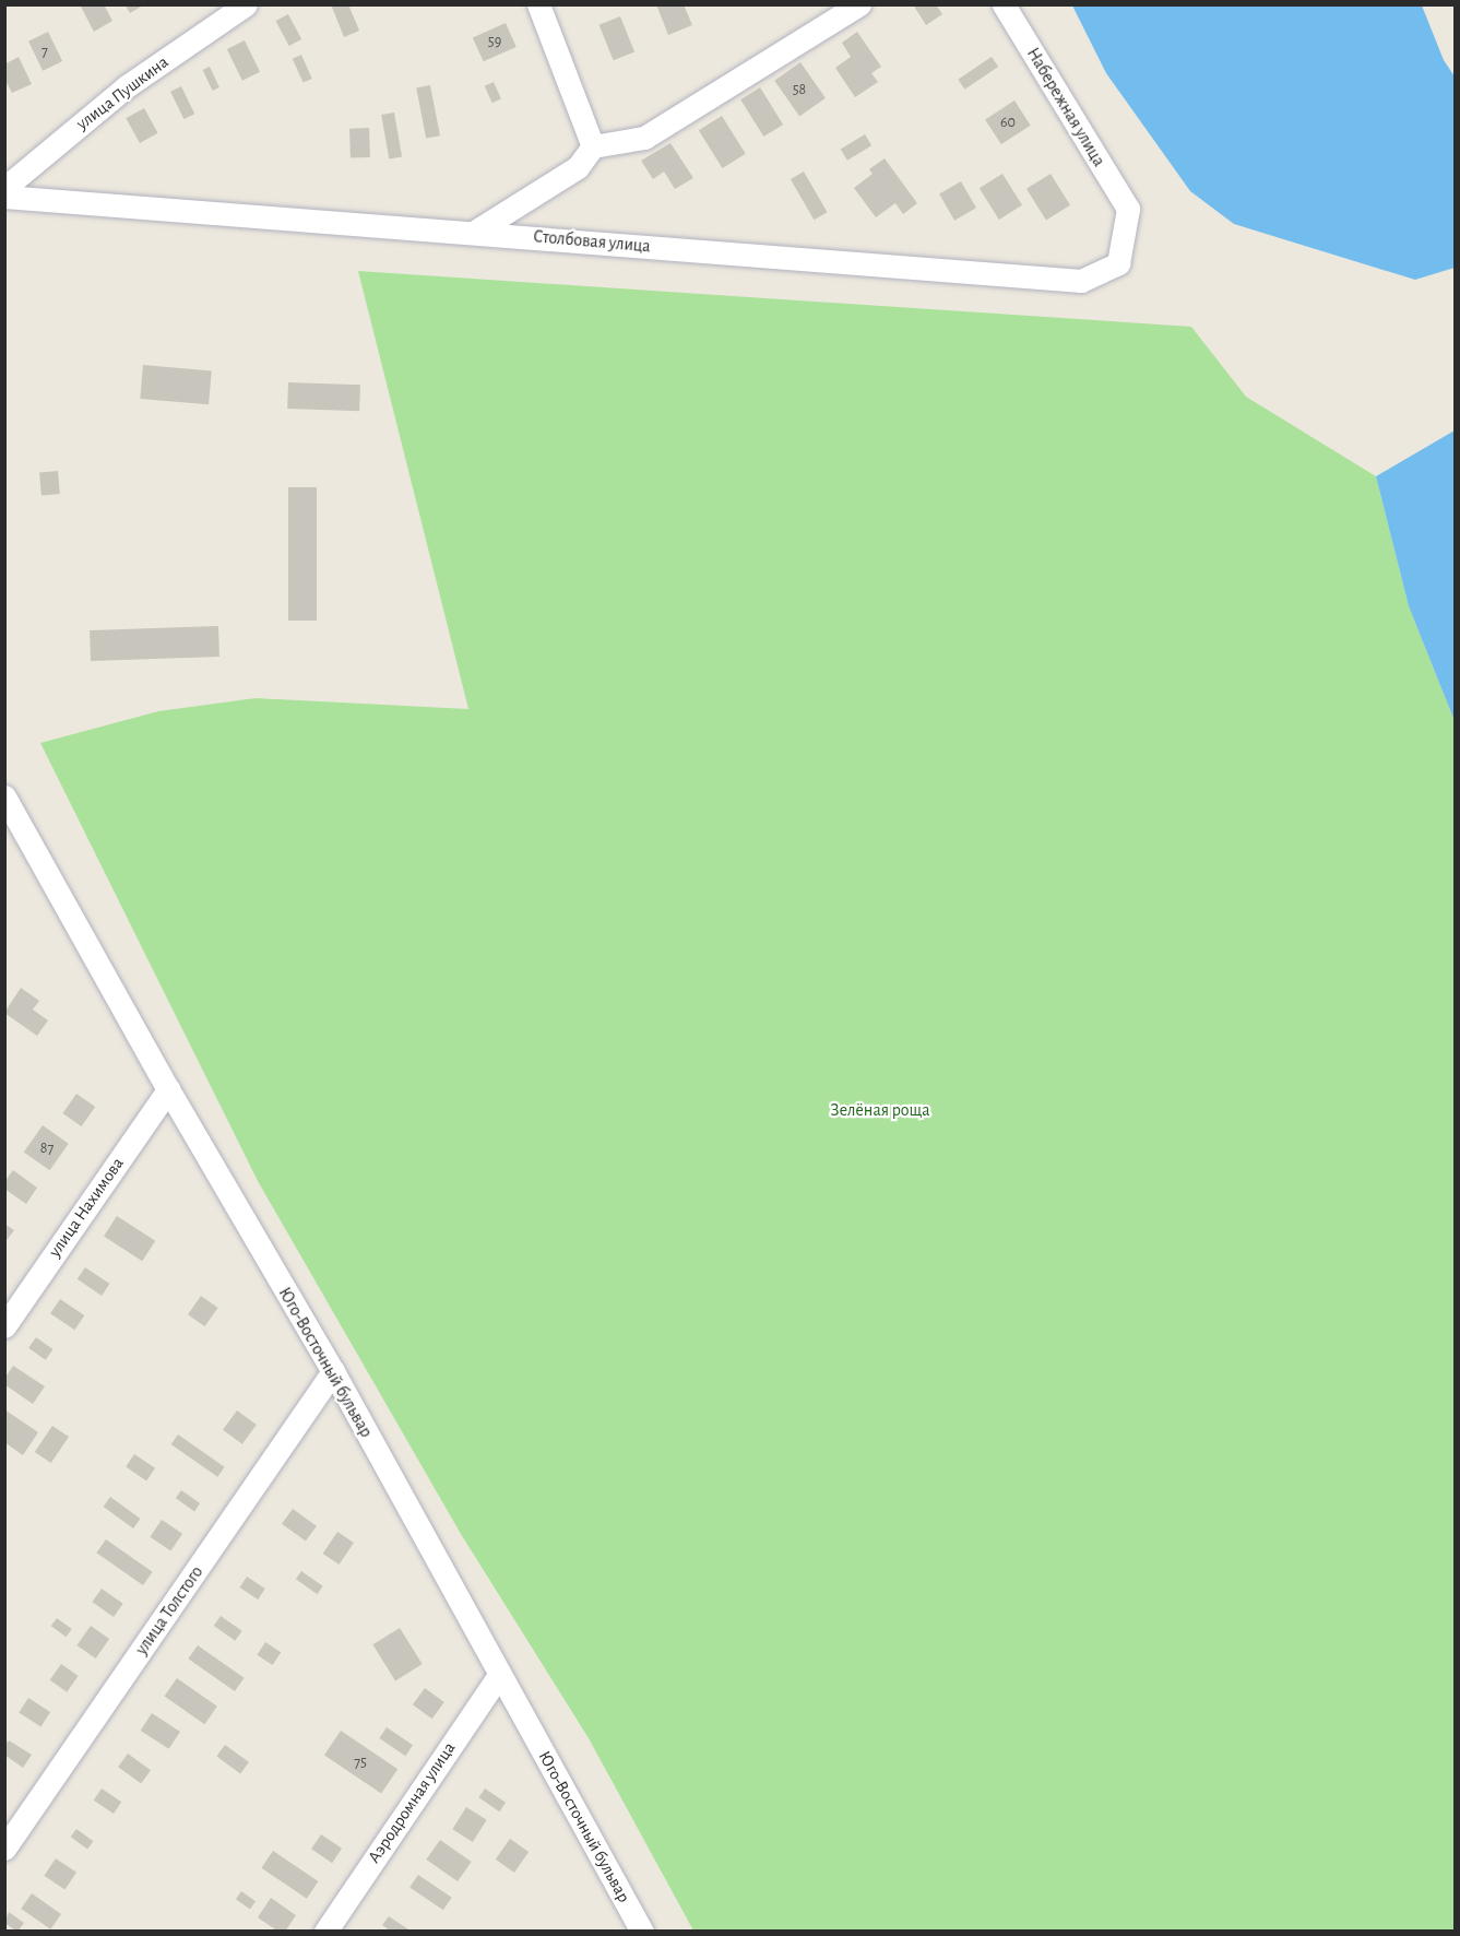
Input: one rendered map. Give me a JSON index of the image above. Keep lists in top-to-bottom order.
{
  "streets": {
    "street": [
      "улица Пушкина",
      "Набережная улица",
      "Столбовая улица",
      "улица Нахимова",
      "Юго-Восточный бульвар",
      "улица Толстого",
      "Аэродромная улица"
    ]
  },
  "crossings": [
    ["Набережная улица", "Столбовая улица"],
    ["улица Нахимова", "Юго-Восточный бульвар"],
    ["Юго-Восточный бульвар", "улица Толстого"],
    ["Юго-Восточный бульвар", "Аэродромная улица"]
  ],
  "parks": ["Зелёная роща"],
  "house_numbers": [
    "59",
    "7",
    "58",
    "60",
    "87",
    "75"
  ]
}
